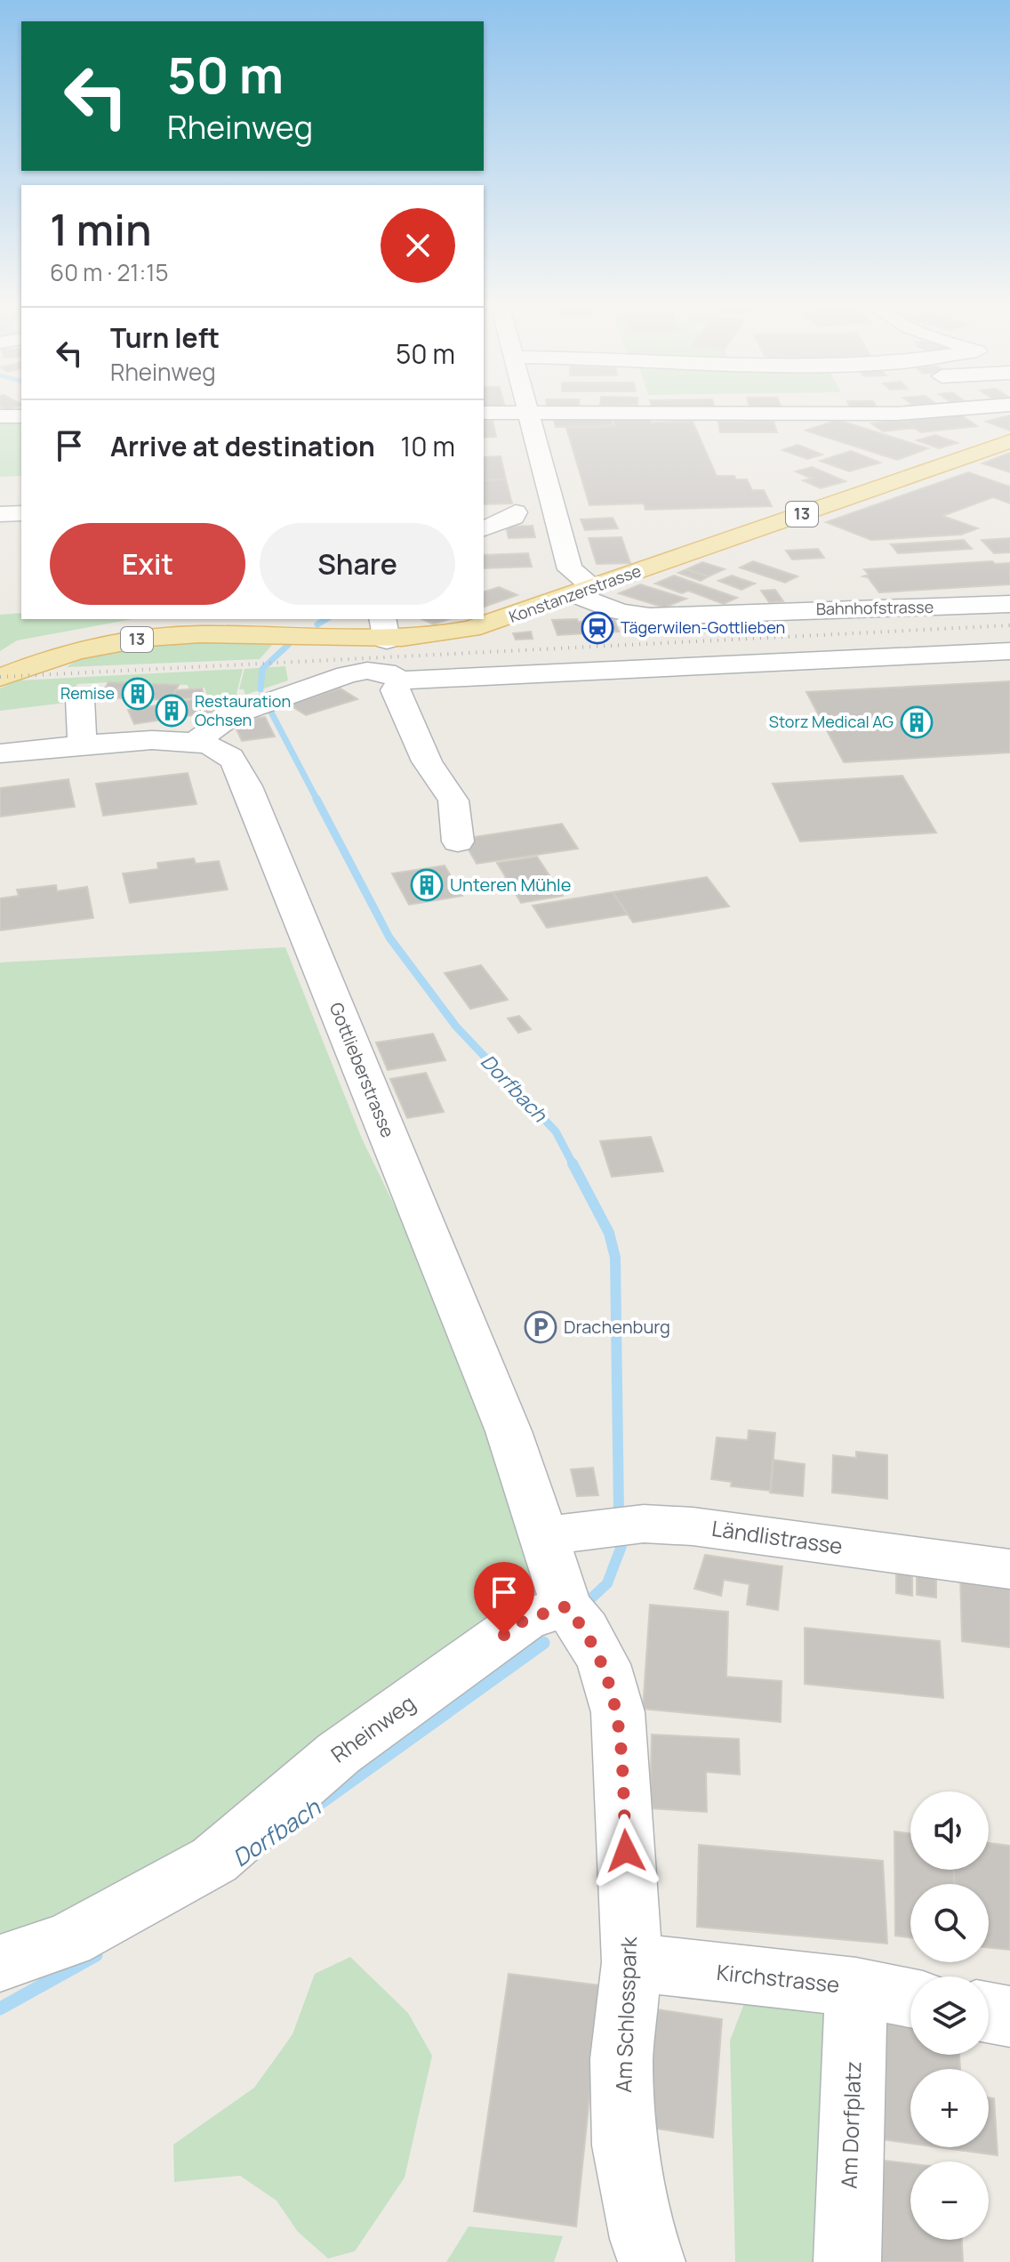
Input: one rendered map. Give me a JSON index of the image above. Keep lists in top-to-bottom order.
{
  "streets": {
    "main road": ["13", "Konstanzerstrasse"],
    "street": [
      "Bahnhofstrasse",
      "Gottlieberstrasse",
      "Ländlistrasse",
      "Rheinweg",
      "Kirchstrasse",
      "Am Schlosspark",
      "Am Dorfplatz"
    ]
  },
  "crossings": [
    ["Konstanzerstrasse", "Bahnhofstrasse"],
    ["Gottlieberstrasse", "Ländlistrasse"],
    ["Gottlieberstrasse", "Rheinweg"],
    ["Gottlieberstrasse", "Am Schlosspark"],
    ["Rheinweg", "Am Schlosspark"],
    ["Kirchstrasse", "Am Schlosspark"],
    ["Kirchstrasse", "Am Dorfplatz"]
  ],
  "water": ["Dorfbach"],
  "places": {
    "station": ["Tägerwilen-Gottlieben"],
    "building": [
      "Remise",
      "Restauration Ochsen",
      "Storz Medical AG",
      "Unteren Mühle"
    ],
    "parking": ["Drachenburg"]
  },
  "page": {
    "turn": ["50 m", "Rheinweg"],
    "heading": ["1 min", "60 m · 21:15"],
    "list": [
      {
        "name": "Turn left",
        "note": "Rheinweg",
        "value": "50 m"
      },
      {
        "name": "Arrive at destination",
        "value": "10 m"
      }
    ],
    "buttons": ["Exit", "Share"],
    "map_buttons": ["+", "−"]
  }
}
